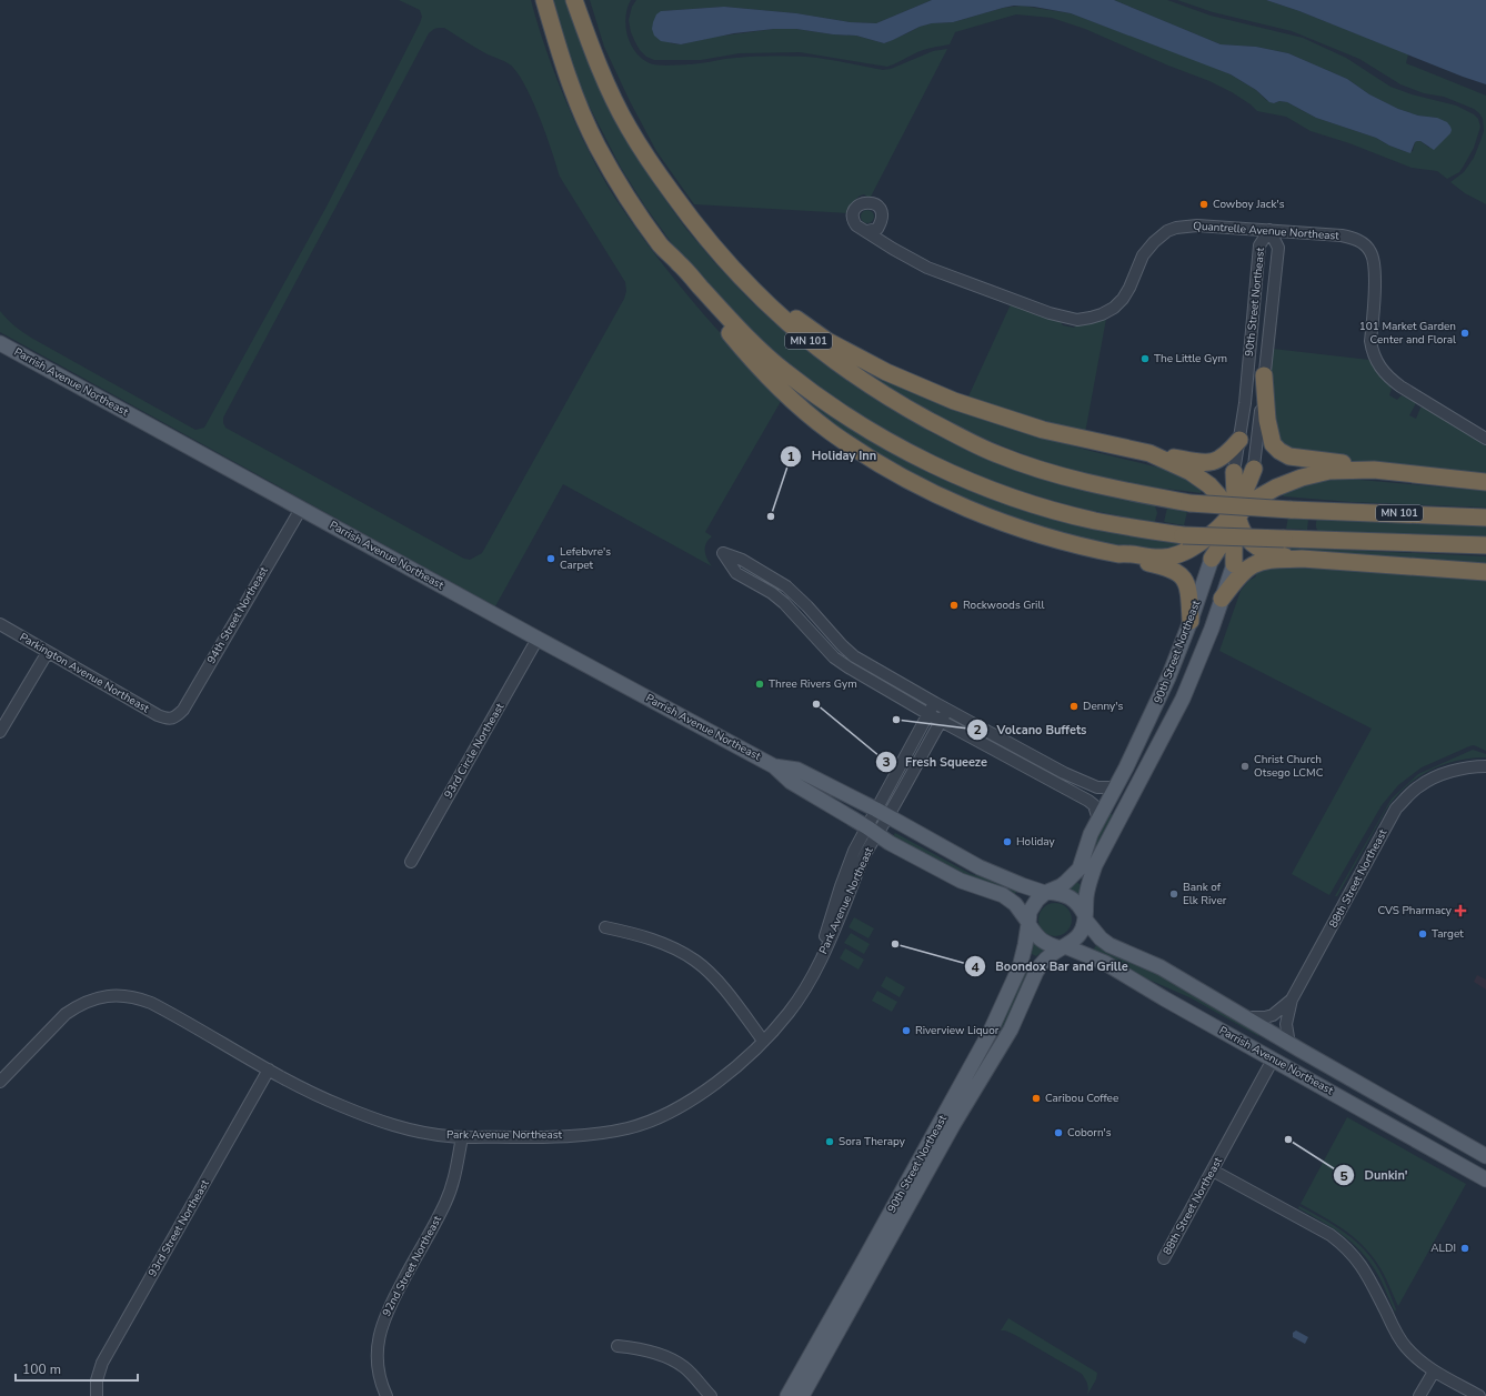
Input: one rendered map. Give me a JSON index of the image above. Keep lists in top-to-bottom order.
{
  "streets": {
    "highway": ["MN 101"],
    "main road": ["90th Street Northeast", "Parrish Avenue Northeast"],
    "street": [
      "Quantrelle Avenue Northeast",
      "94th Street Northeast",
      "Parkington Avenue Northeast",
      "93rd Circle Northeast",
      "88th Street Northeast",
      "Park Avenue Northeast",
      "93rd Street Northeast",
      "92nd Street Northeast"
    ]
  },
  "crossings": [
    ["Quantrelle Avenue Northeast", "90th Street Northeast"],
    ["90th Street Northeast", "Parrish Avenue Northeast"],
    ["Parrish Avenue Northeast", "94th Street Northeast"],
    ["Parrish Avenue Northeast", "93rd Circle Northeast"],
    ["Parrish Avenue Northeast", "88th Street Northeast"],
    ["Parrish Avenue Northeast", "Park Avenue Northeast"],
    ["94th Street Northeast", "Parkington Avenue Northeast"],
    ["Park Avenue Northeast", "93rd Street Northeast"],
    ["Park Avenue Northeast", "92nd Street Northeast"]
  ],
  "places": {
    "other": [
      "Cowboy Jack's",
      "101 Market Garden Center and Floral",
      "The Little Gym",
      "Holiday Inn",
      "Lefebvre's Carpet",
      "Rockwoods Grill",
      "Three Rivers Gym",
      "Fresh Squeeze",
      "Denny's",
      "Volcano Buffets",
      "Christ Church Otsego LCMC",
      "Holiday",
      "Bank of Elk River",
      "Target",
      "Boondox Bar and Grille",
      "Riverview Liquor",
      "Caribou Coffee",
      "Coborn's",
      "Dunkin'",
      "Sora Therapy",
      "ALDI"
    ],
    "health": ["CVS Pharmacy"]
  },
  "scale_bar": "100 m"
}
